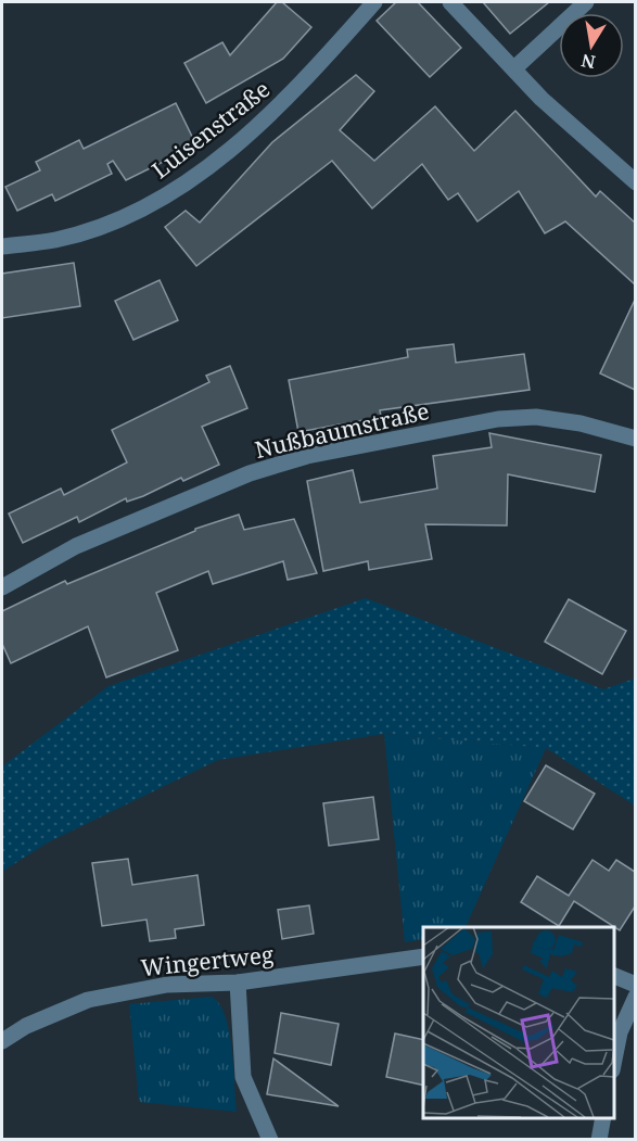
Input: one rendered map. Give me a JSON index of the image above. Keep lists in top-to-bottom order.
{
  "streets": {
    "street": ["Luisenstraße", "Nußbaumstraße", "Wingertweg"]
  },
  "north": "bottom"
}
